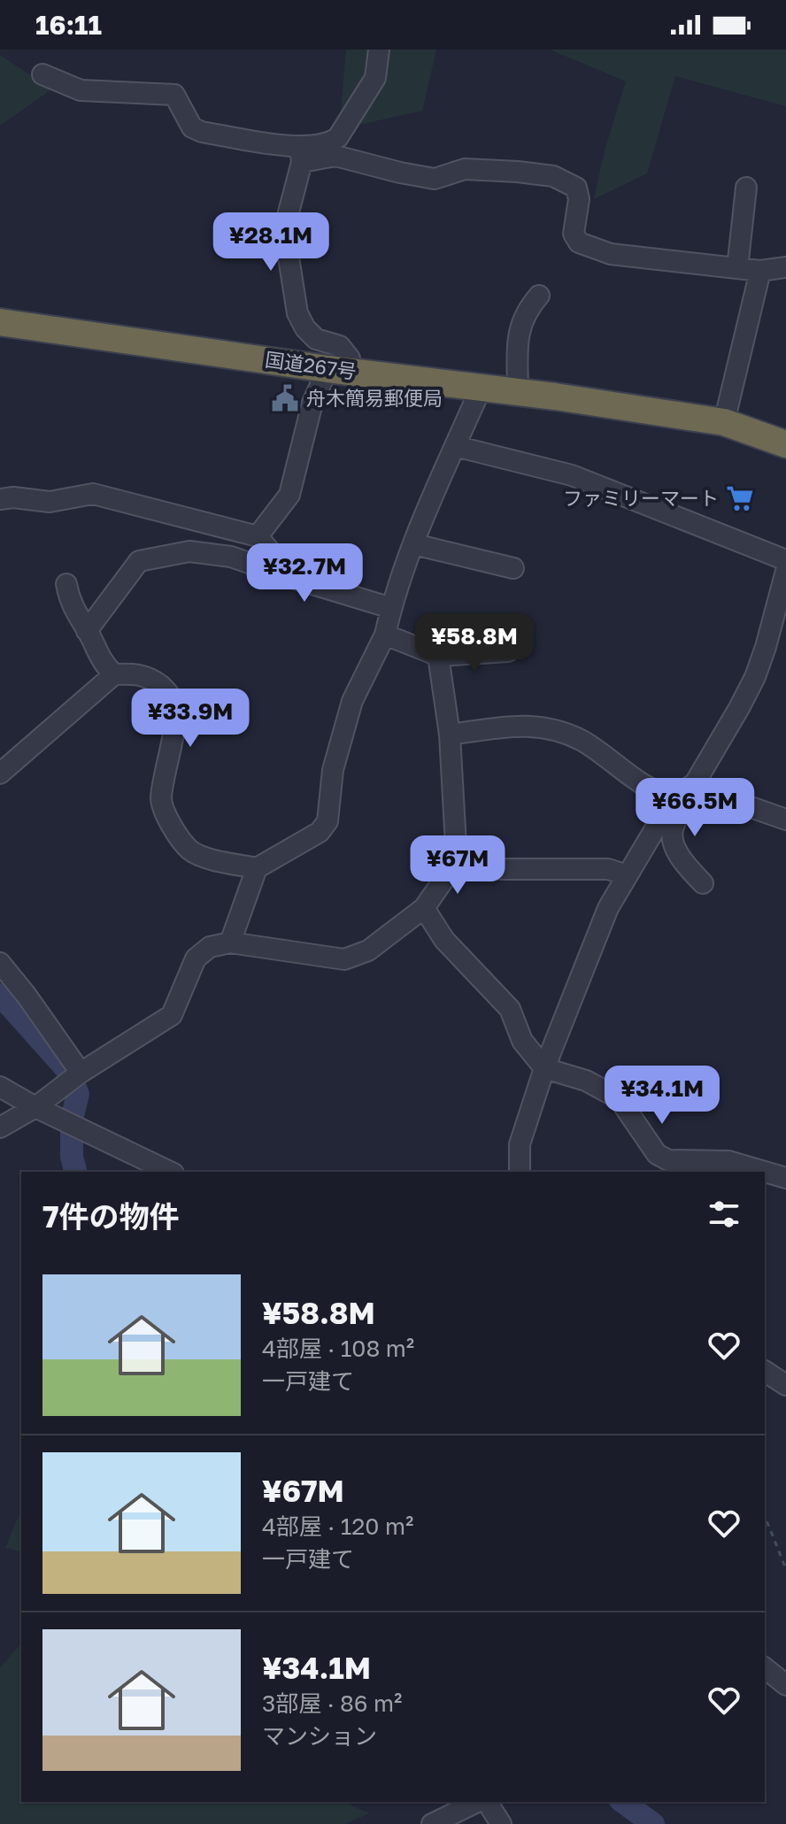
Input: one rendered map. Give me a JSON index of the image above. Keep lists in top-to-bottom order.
{
  "streets": {
    "highway": ["国道267号"]
  },
  "places": {
    "public building": ["舟木簡易郵便局"],
    "supermarket": ["ファミリーマート"]
  },
  "page": {
    "status": "16:11",
    "price": [
      "¥28.1M",
      "¥32.7M",
      "¥58.8M",
      "¥33.9M",
      "¥66.5M",
      "¥67M",
      "¥34.1M"
    ],
    "heading": "7件の物件",
    "list": [
      {
        "name": "¥58.8M",
        "note": "4部屋 · 108 m² · 一戸建て"
      },
      {
        "name": "¥67M",
        "note": "4部屋 · 120 m² · 一戸建て"
      },
      {
        "name": "¥34.1M",
        "note": "3部屋 · 86 m² · マンション"
      }
    ]
  }
}
